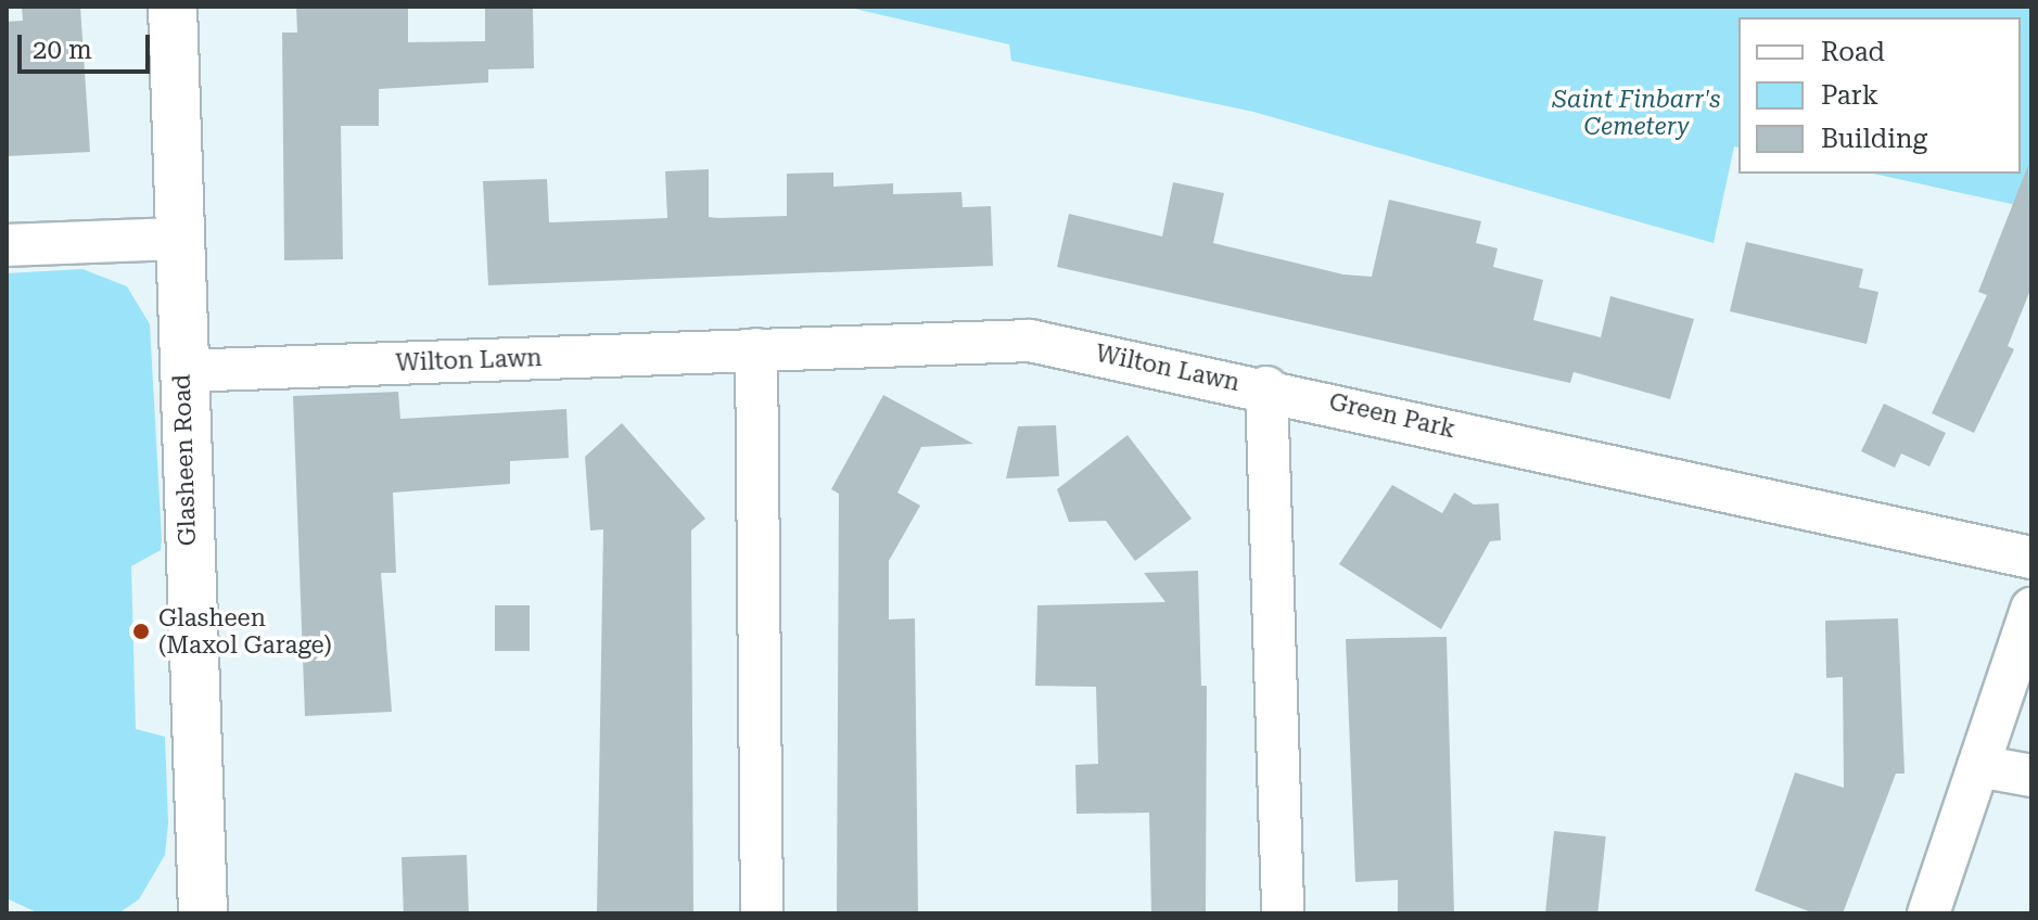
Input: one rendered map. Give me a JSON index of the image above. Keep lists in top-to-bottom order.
{
  "streets": {
    "main road": ["Glasheen Road"],
    "street": ["Wilton Lawn", "Green Park"]
  },
  "crossings": [
    ["Wilton Lawn", "Green Park"],
    ["Wilton Lawn", "Glasheen Road"]
  ],
  "parks": ["Saint Finbarr's Cemetery"],
  "places": ["Glasheen (Maxol Garage)"],
  "legend": ["Road", "Park", "Building"],
  "scale_bar": "20 m"
}
